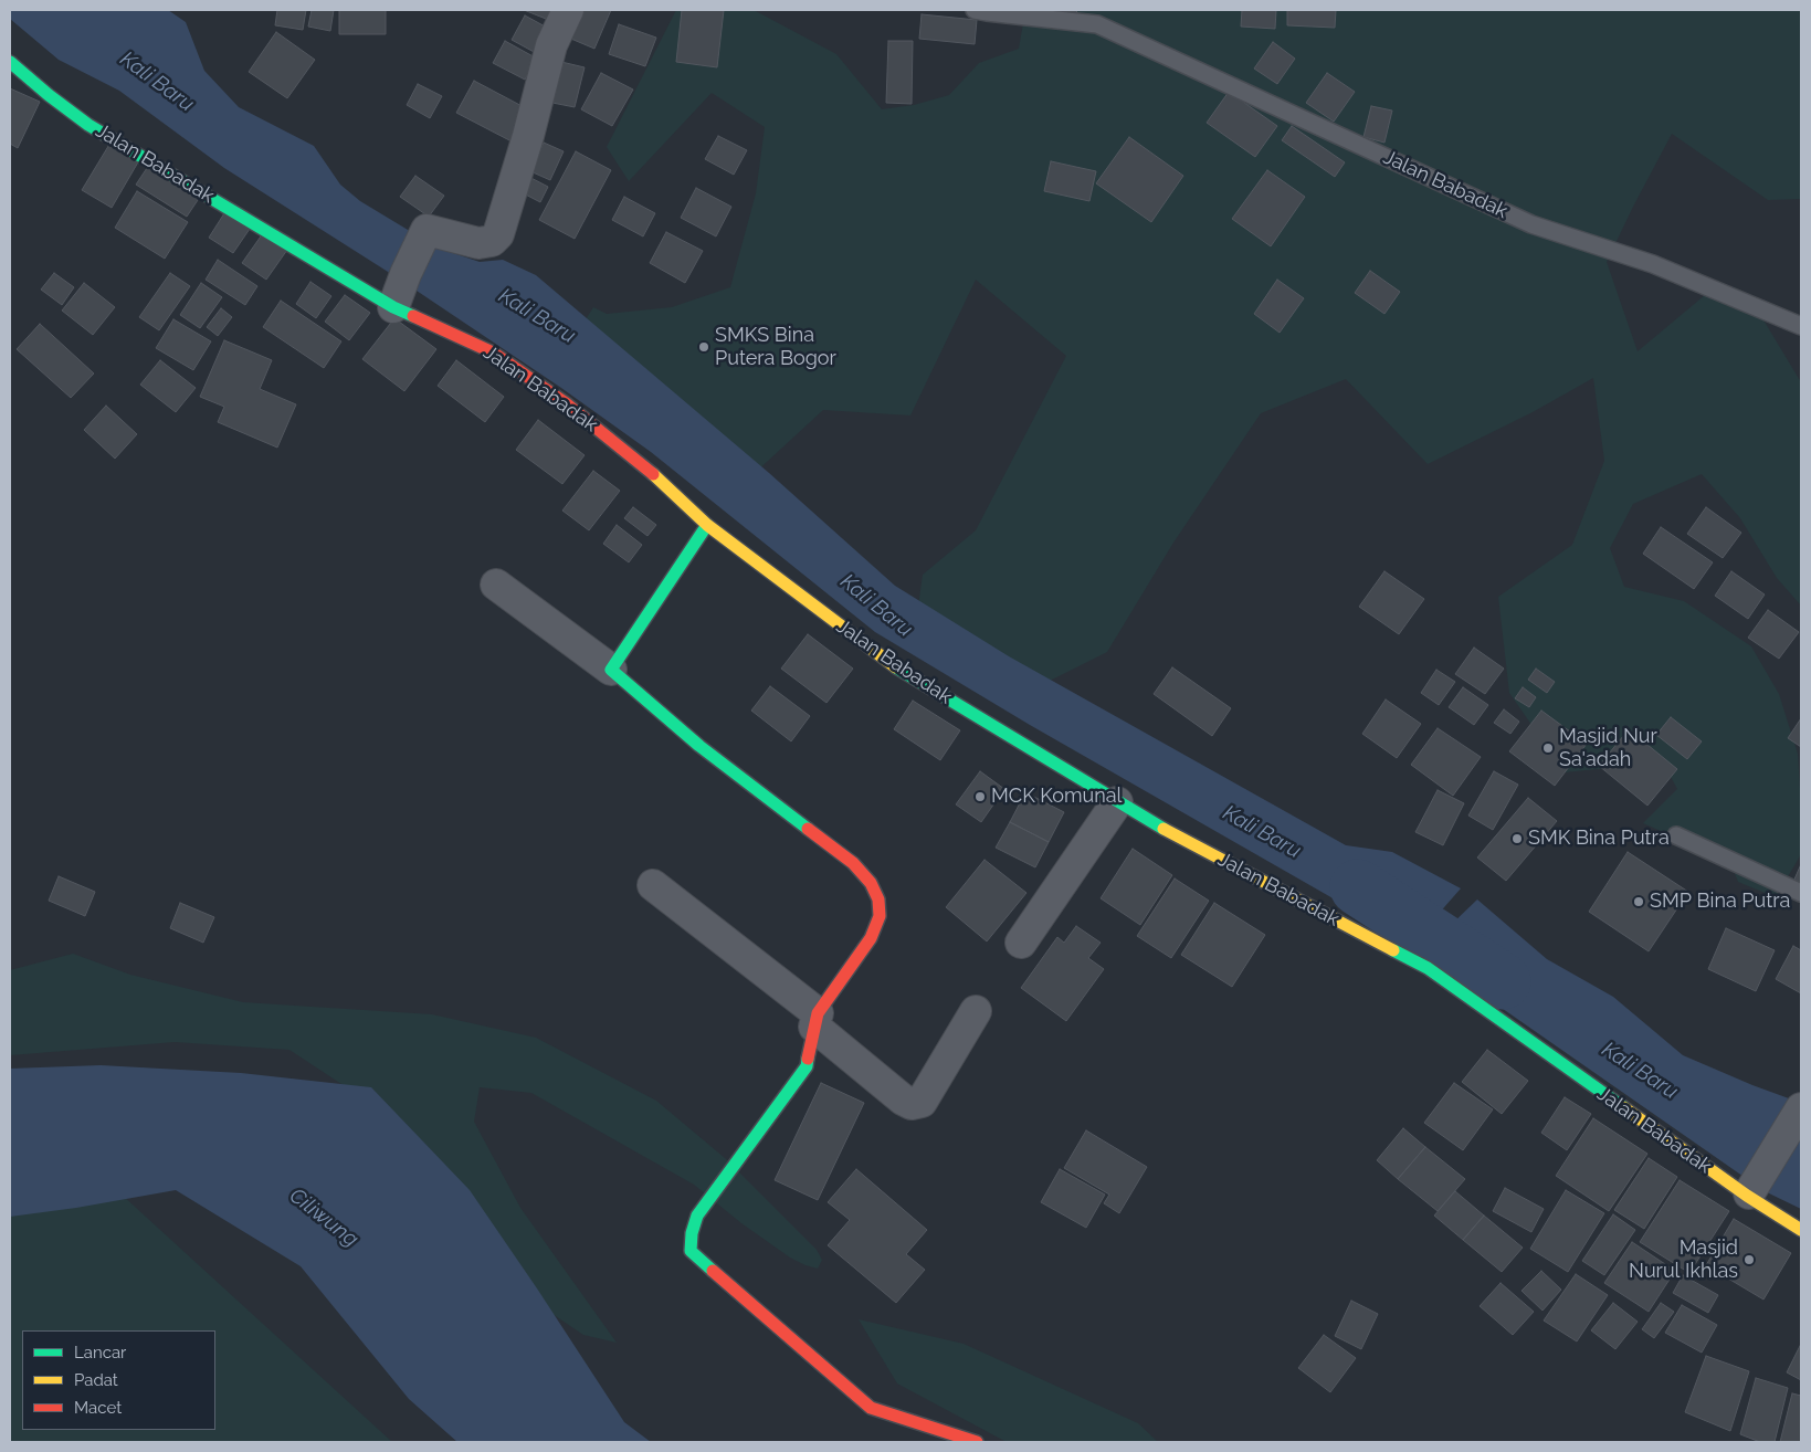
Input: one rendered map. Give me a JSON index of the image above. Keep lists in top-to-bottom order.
{
  "streets": {
    "street": ["Jalan Babadak"]
  },
  "water": ["Kali Baru", "Ciliwung"],
  "places": [
    "SMKS Bina Putera Bogor",
    "Masjid Nur Sa'adah",
    "MCK Komunal",
    "SMK Bina Putra",
    "SMP Bina Putra",
    "Masjid Nurul Ikhlas"
  ],
  "legend": ["Lancar", "Padat", "Macet"]
}
